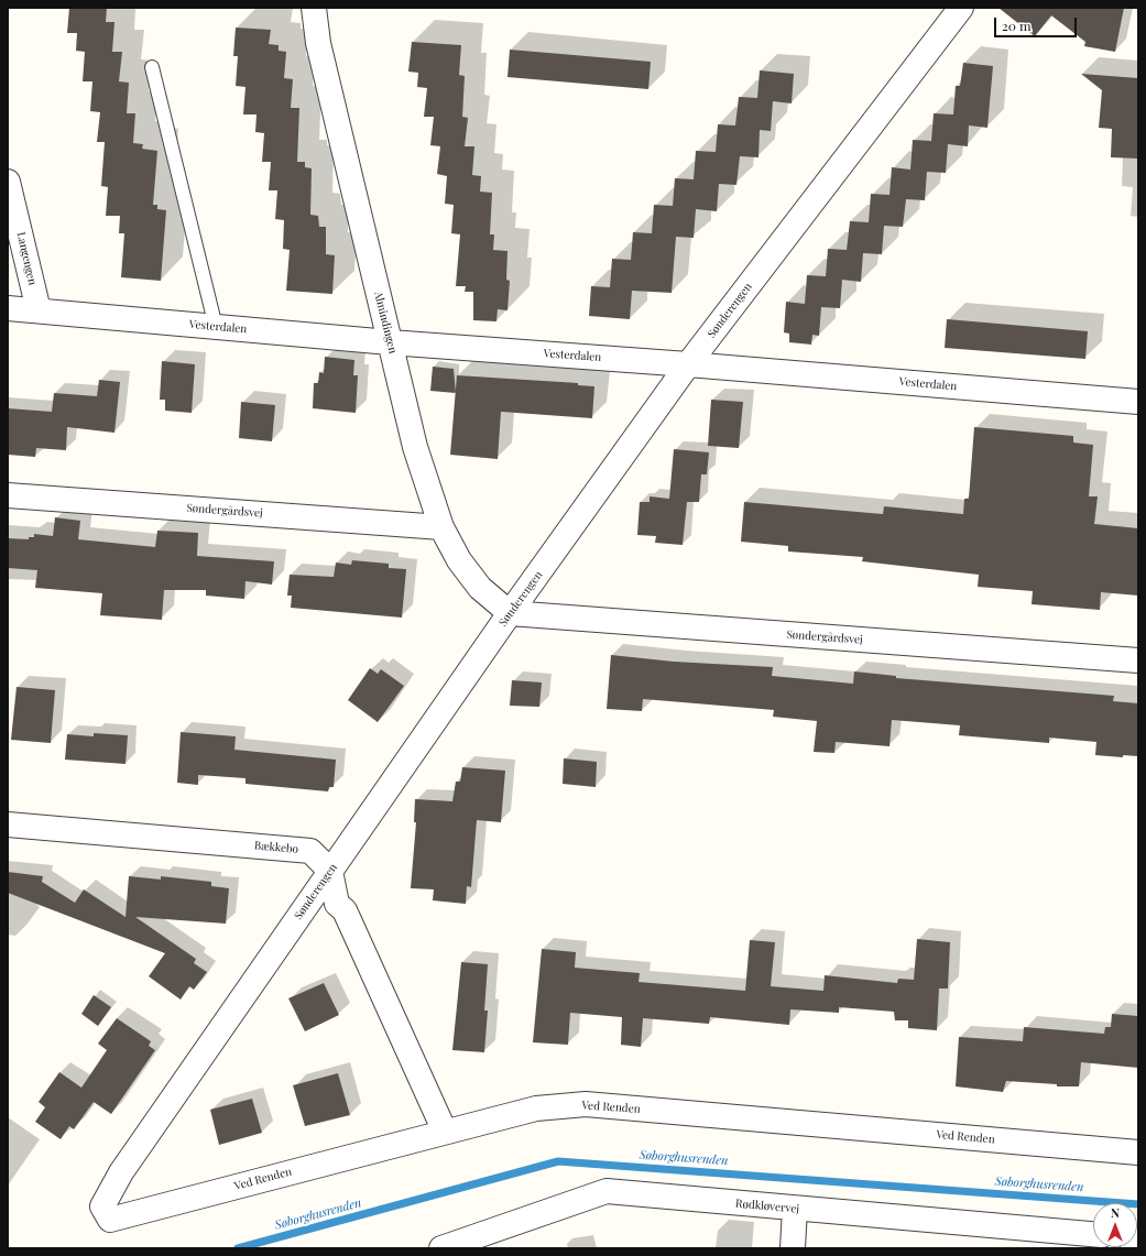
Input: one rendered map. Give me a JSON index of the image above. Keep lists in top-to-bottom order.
{
  "streets": {
    "street": [
      "Langengen",
      "Sønderengen",
      "Almindingen",
      "Vesterdalen",
      "Søndergårdsvej",
      "Bækkebo",
      "Ved Renden",
      "Rødkløvervej"
    ]
  },
  "crossings": [
    ["Langengen", "Vesterdalen"],
    ["Sønderengen", "Almindingen"],
    ["Sønderengen", "Vesterdalen"],
    ["Sønderengen", "Søndergårdsvej"],
    ["Sønderengen", "Bækkebo"],
    ["Sønderengen", "Ved Renden"],
    ["Almindingen", "Vesterdalen"],
    ["Almindingen", "Søndergårdsvej"]
  ],
  "water": ["Søborghusrenden"],
  "scale_bar": "20 m",
  "north": "top"
}
